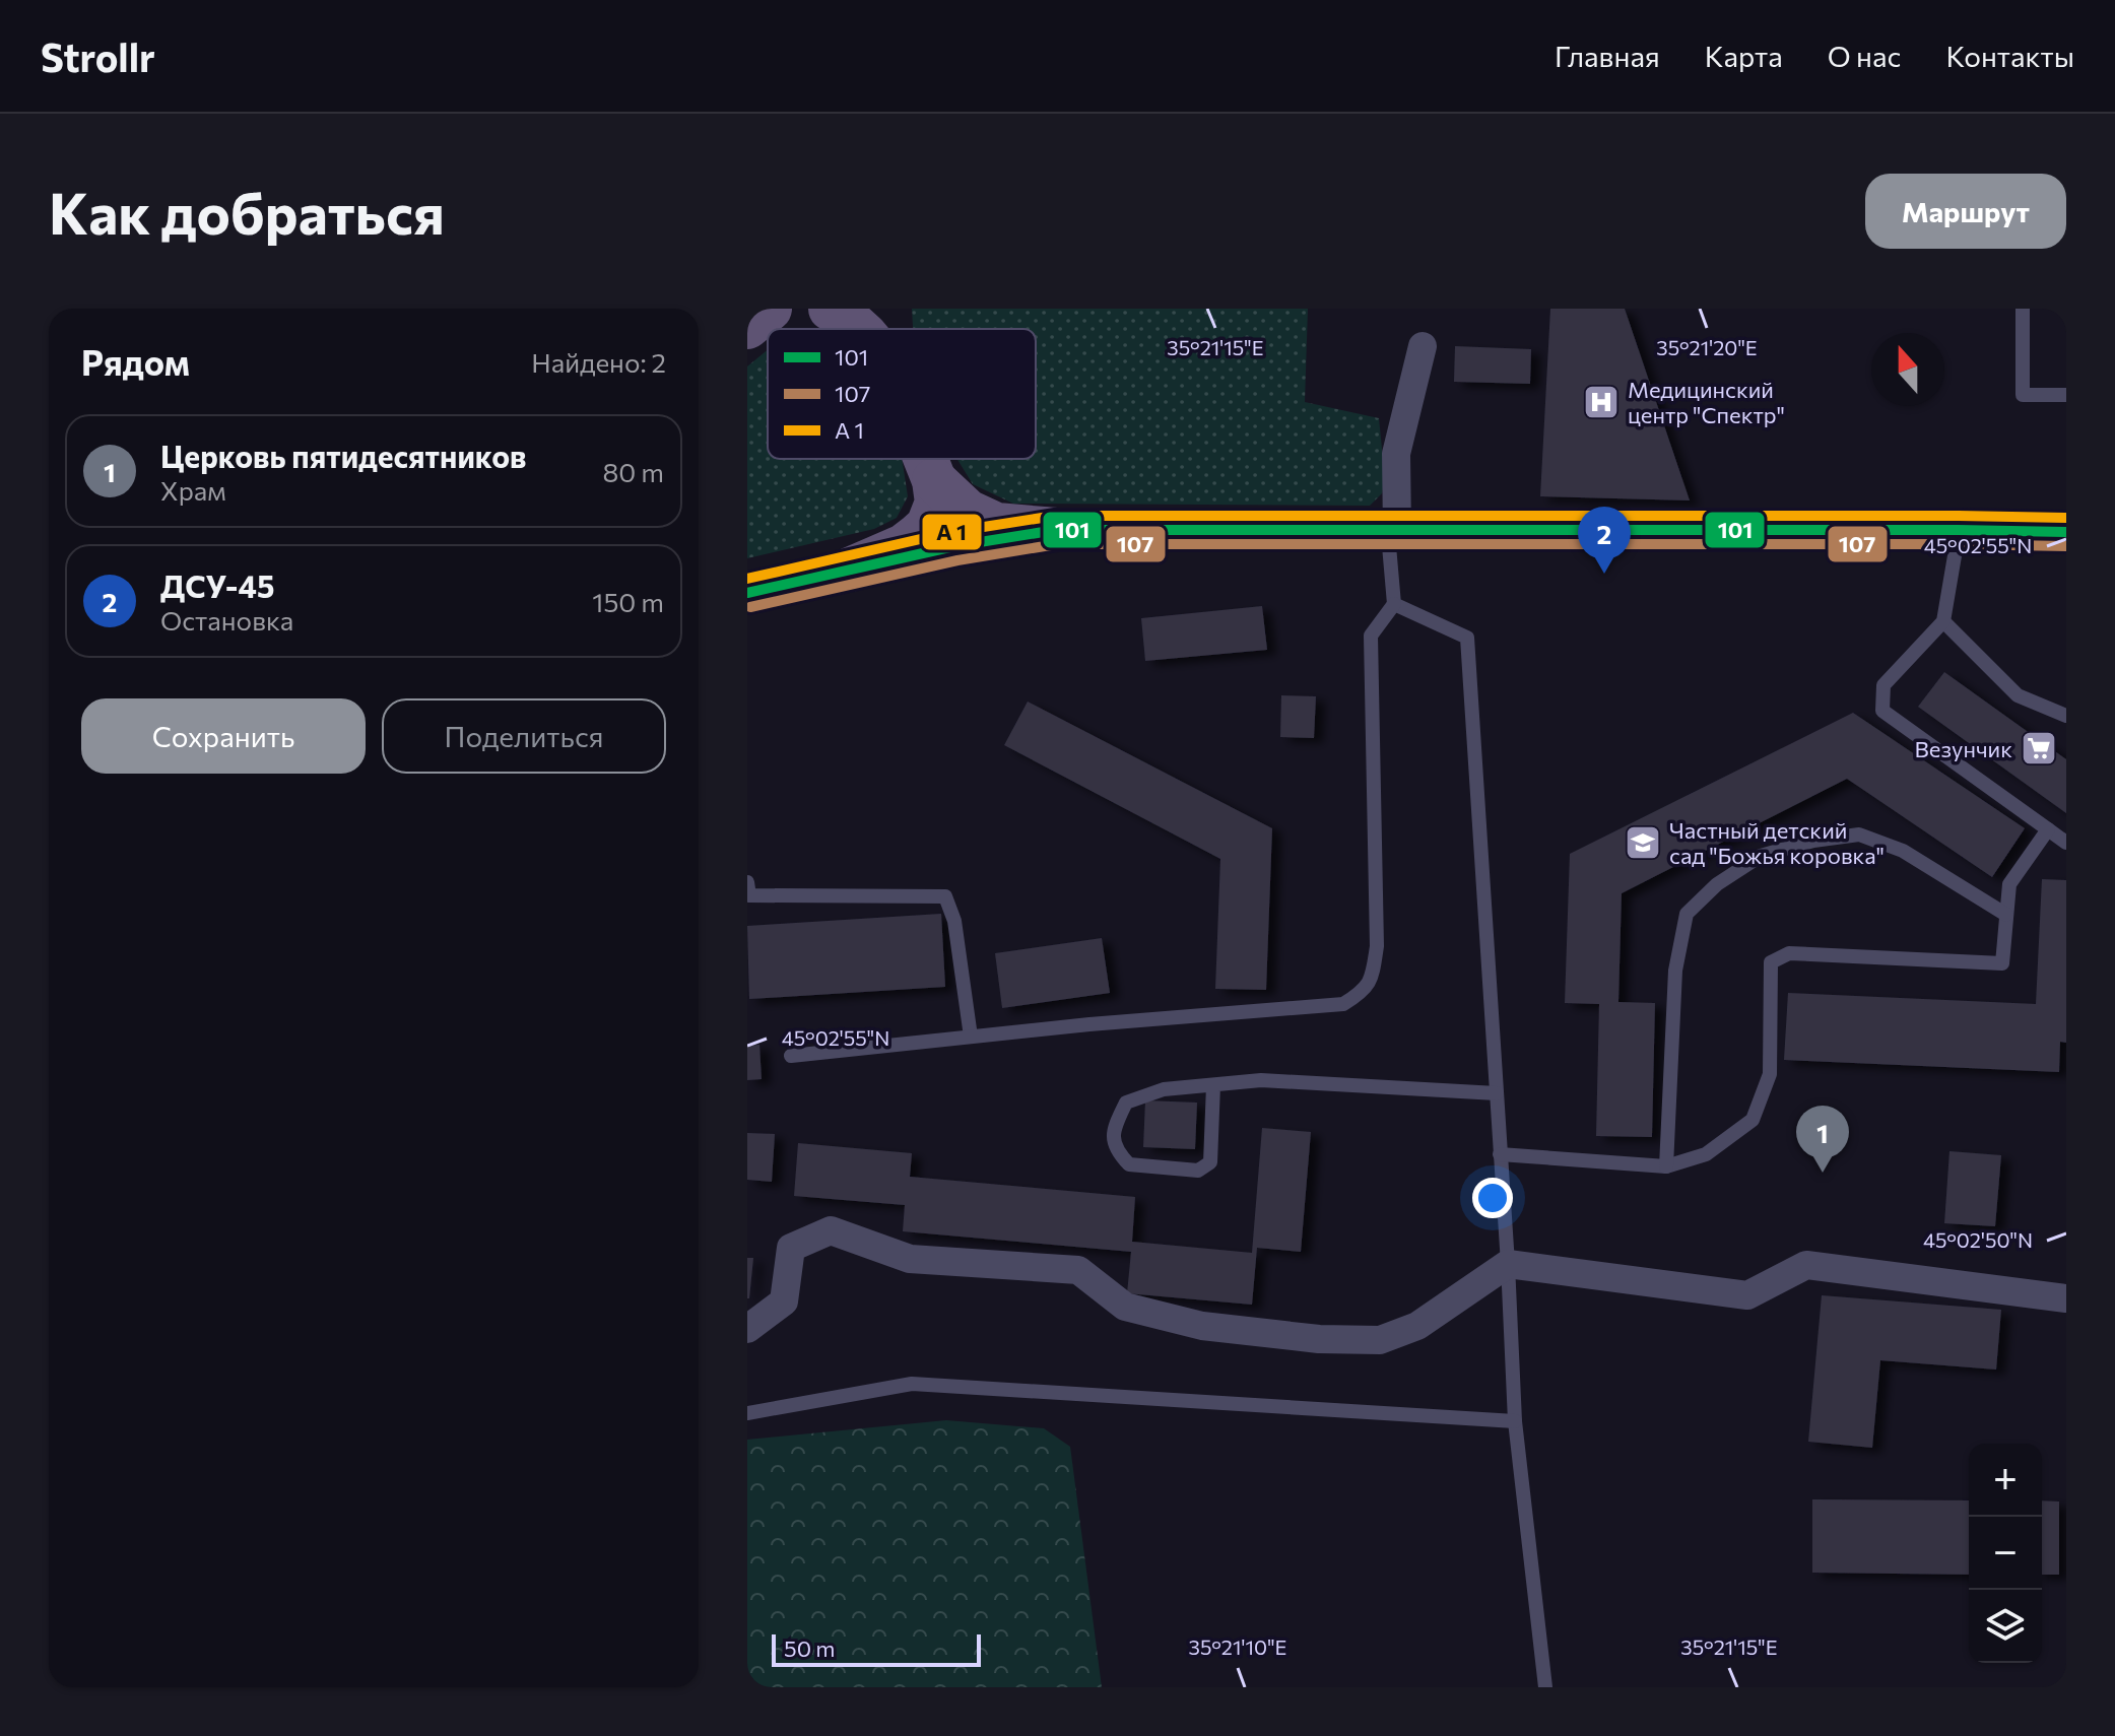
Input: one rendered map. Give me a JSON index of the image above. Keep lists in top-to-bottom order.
{
  "places": {
    "hospital": ["Медицинский центр \"Спектр\""],
    "supermarket": ["Везунчик"],
    "school or university": ["Частный детский сад \"Божья коровка\""]
  },
  "lines": ["transit line 101", "transit line 107"],
  "legend": ["101", "107", "A 1"],
  "scale_bar": "50 m",
  "north": "top",
  "page": {
    "header": "Strollr",
    "nav": [
      "Главная",
      "Карта",
      "О нас",
      "Контакты"
    ],
    "buttons": [
      "Маршрут",
      ["Сохранить", "Поделиться"]
    ],
    "title": "Как добраться",
    "heading": ["Рядом", "Найдено: 2"],
    "list": [
      {
        "mark": "1",
        "name": "Церковь пятидесятников",
        "note": "Храм",
        "value": "80 m"
      },
      {
        "mark": "2",
        "name": "ДСУ-45",
        "note": "Остановка",
        "value": "150 m"
      }
    ],
    "pins": ["2", "1"],
    "map_buttons": ["+", "−"],
    "scale": "50 m"
  },
  "coordinates": [
    "35°21'20\"E",
    "35°21'15\"E",
    "45°02'55\"N",
    "45°02'50\"N",
    "35°21'10\"E"
  ]
}
